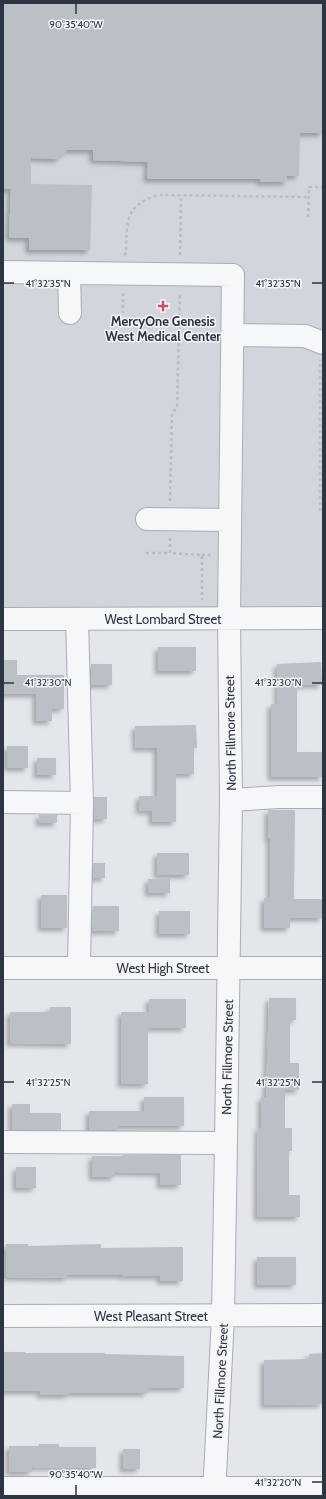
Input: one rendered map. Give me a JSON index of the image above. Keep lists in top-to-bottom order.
{
  "streets": {
    "street": [
      "West Lombard Street",
      "North Fillmore Street",
      "West High Street",
      "West Pleasant Street"
    ]
  },
  "crossings": [
    ["West Lombard Street", "North Fillmore Street"],
    ["North Fillmore Street", "West High Street"],
    ["North Fillmore Street", "West Pleasant Street"]
  ],
  "places": {
    "health": ["MercyOne Genesis West Medical Center"]
  },
  "coordinates": [
    "90°35'40\"W",
    "41°32'35\"N",
    "41°32'30\"N",
    "41°32'25\"N",
    "41°32'20\"N"
  ]
}
